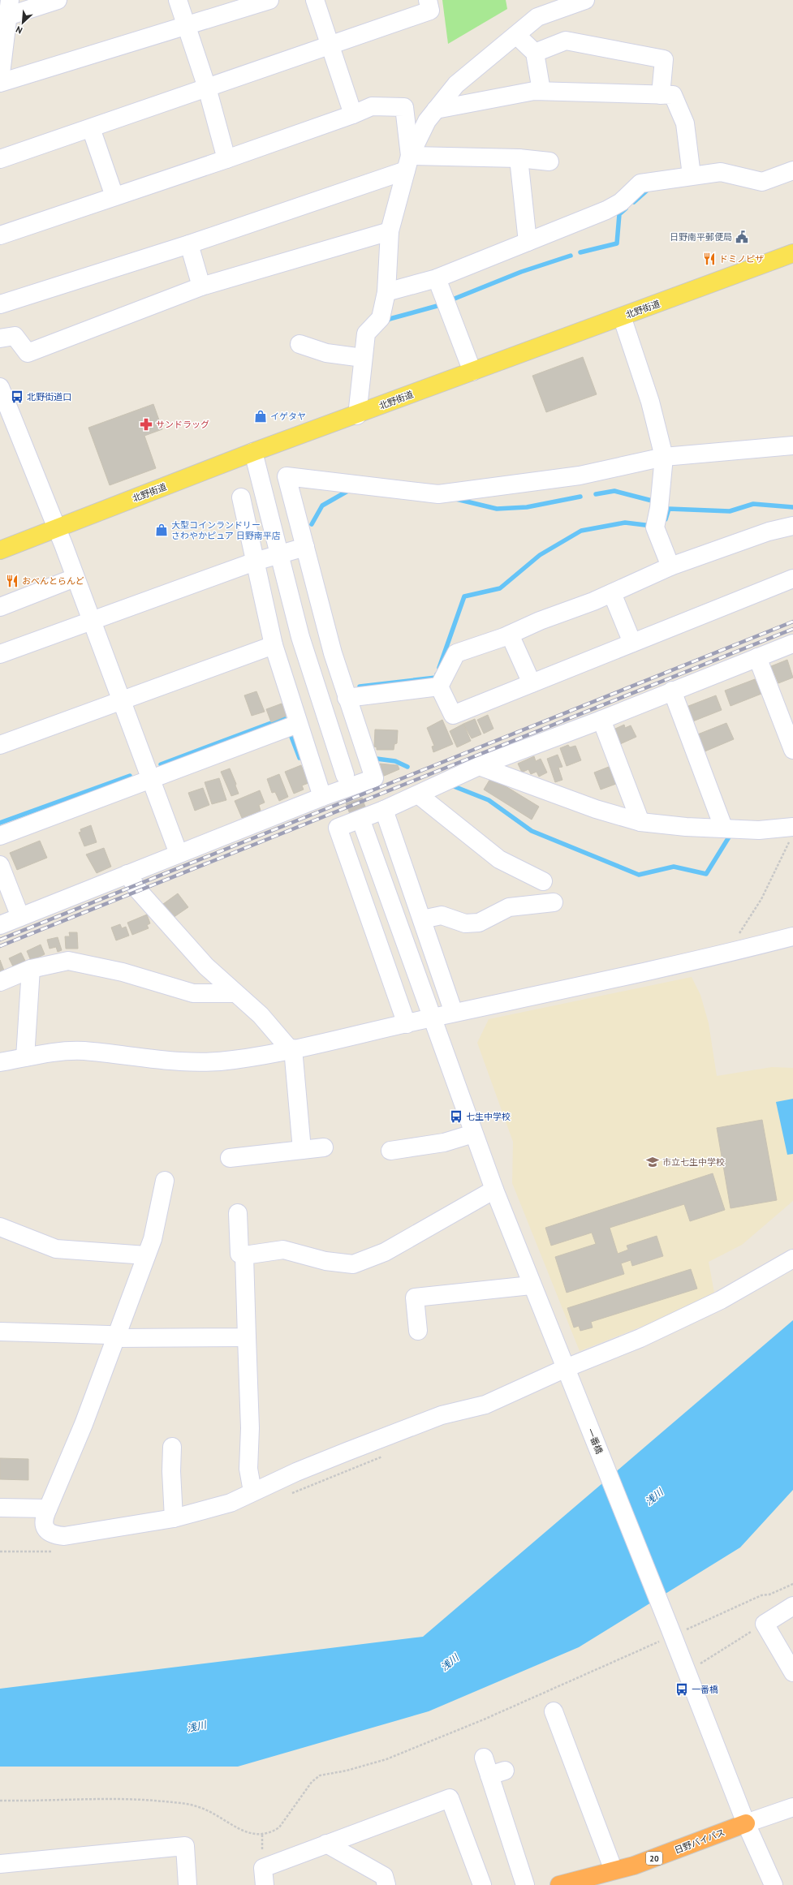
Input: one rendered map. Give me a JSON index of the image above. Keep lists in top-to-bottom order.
{
  "streets": {
    "highway": ["日野バイパス", "20"],
    "main road": ["北野街道"],
    "street": ["一番橋"]
  },
  "crossings": [
    ["一番橋", "日野バイパス"]
  ],
  "water": ["浅川"],
  "places": {
    "public building": ["日野南平郵便局"],
    "restaurant": ["ドミノピザ", "おべんとらんど"],
    "bus stop": ["北野街道口", "七生中学校", "一番橋"],
    "shop": ["イゲタヤ", "大型コインランドリー さわやかピュア 日野南平店"],
    "pharmacy": ["サンドラッグ"],
    "school or university": ["市立七生中学校"]
  },
  "north": "bottom left"
}
